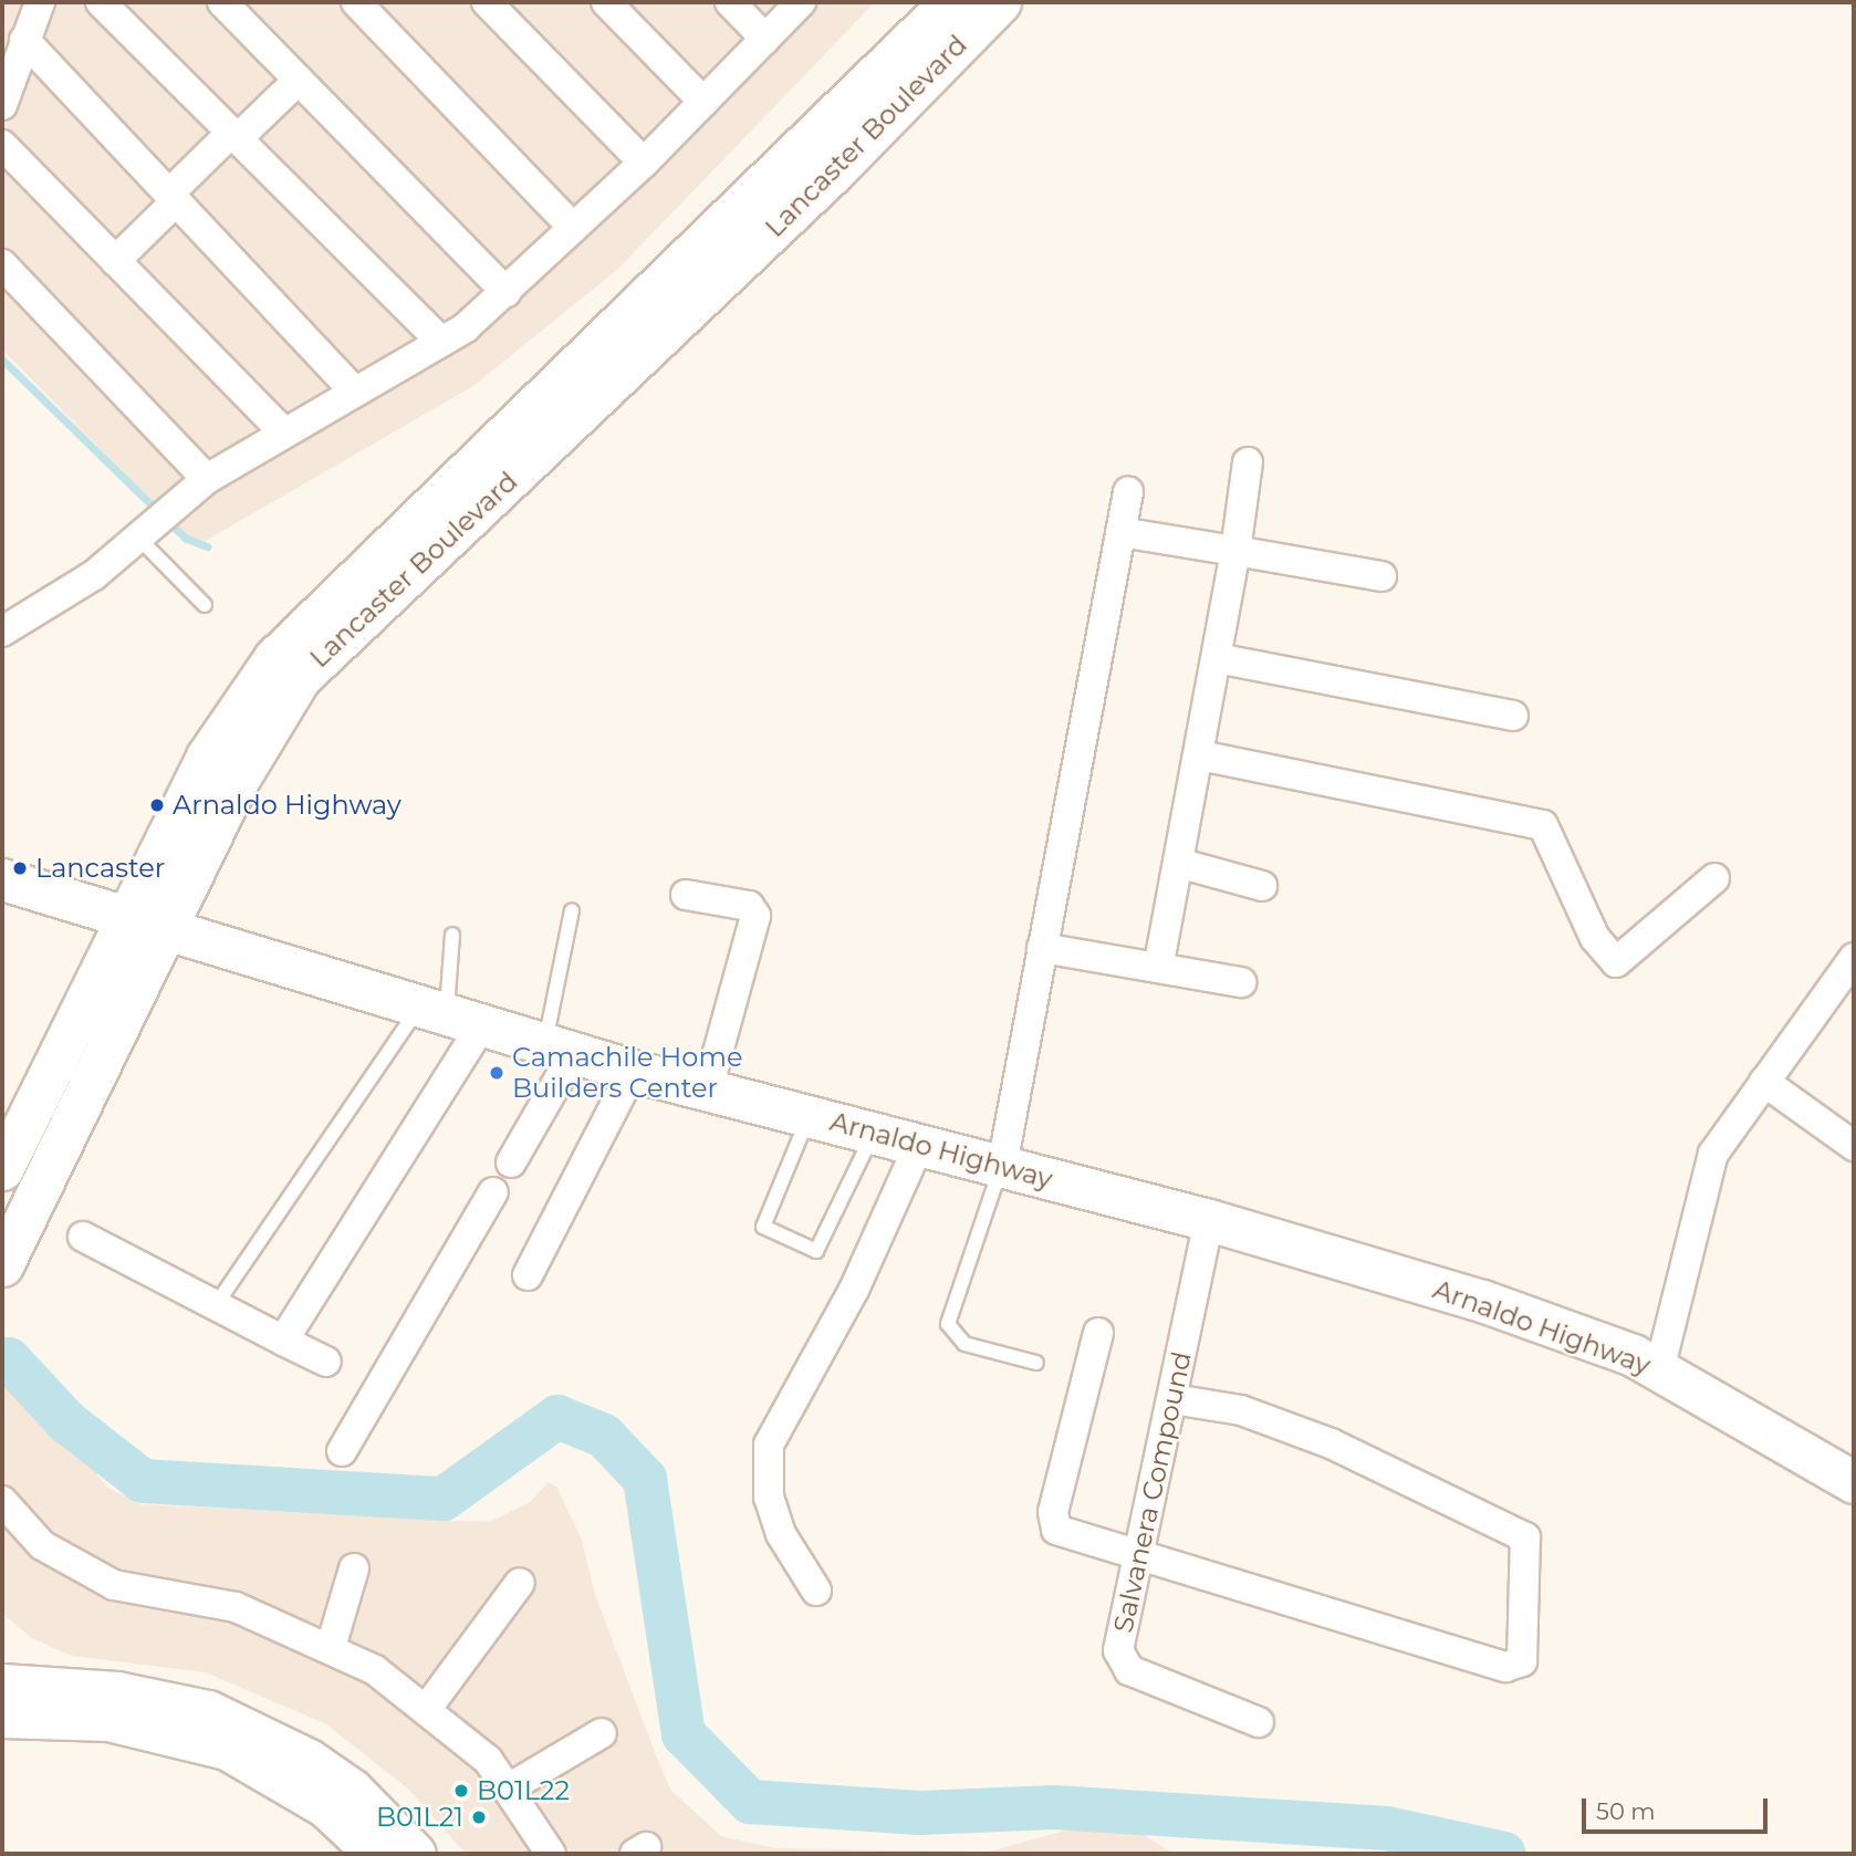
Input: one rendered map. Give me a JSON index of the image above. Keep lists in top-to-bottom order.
{
  "streets": {
    "main road": ["Lancaster Boulevard", "Arnaldo Highway"],
    "street": ["Salvanera Compound"]
  },
  "crossings": [
    ["Lancaster Boulevard", "Arnaldo Highway"],
    ["Arnaldo Highway", "Salvanera Compound"]
  ],
  "places": [
    "Arnaldo Highway",
    "Lancaster",
    "Camachile Home Builders Center",
    "B01L22",
    "B01L21"
  ],
  "scale_bar": "50 m"
}
